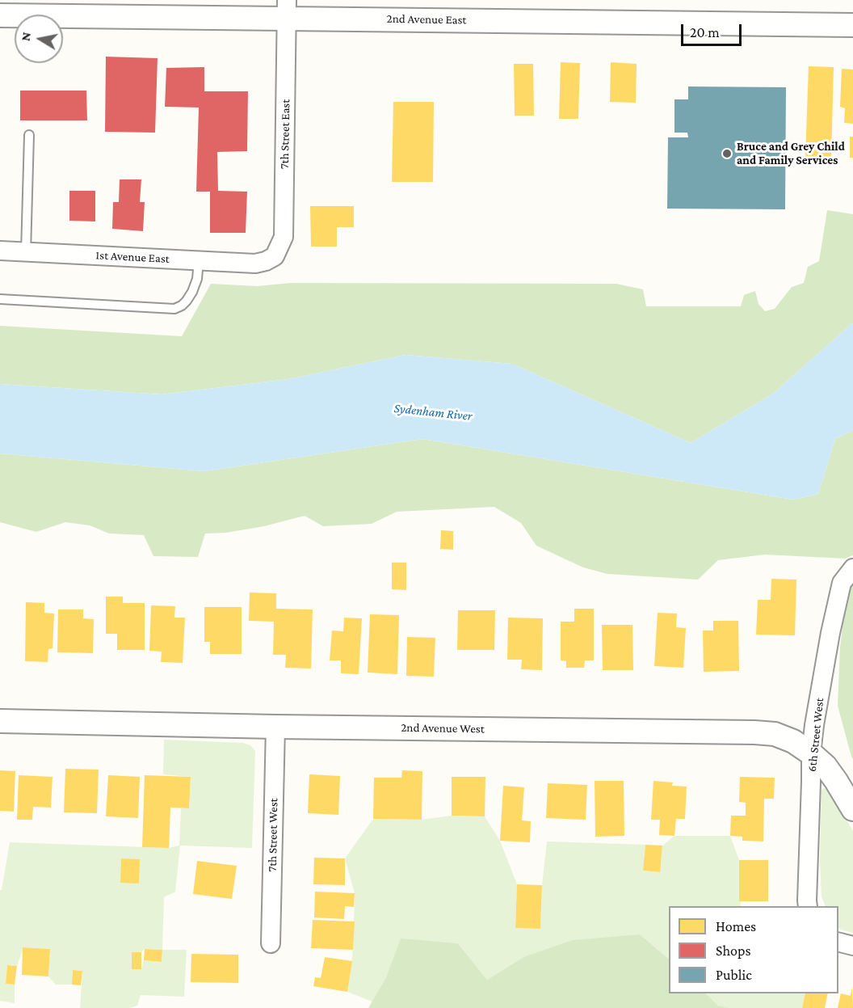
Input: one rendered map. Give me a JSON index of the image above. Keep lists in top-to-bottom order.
{
  "streets": {
    "street": [
      "2nd Avenue East",
      "7th Street East",
      "1st Avenue East",
      "2nd Avenue West",
      "6th Street West",
      "7th Street West"
    ]
  },
  "crossings": [
    ["2nd Avenue East", "7th Street East"],
    ["7th Street East", "1st Avenue East"],
    ["2nd Avenue West", "6th Street West"],
    ["2nd Avenue West", "7th Street West"]
  ],
  "water": ["Sydenham River"],
  "places": ["Bruce and Grey Child and Family Services"],
  "legend": ["Homes", "Shops", "Public"],
  "scale_bar": "20 m",
  "north": "left"
}
